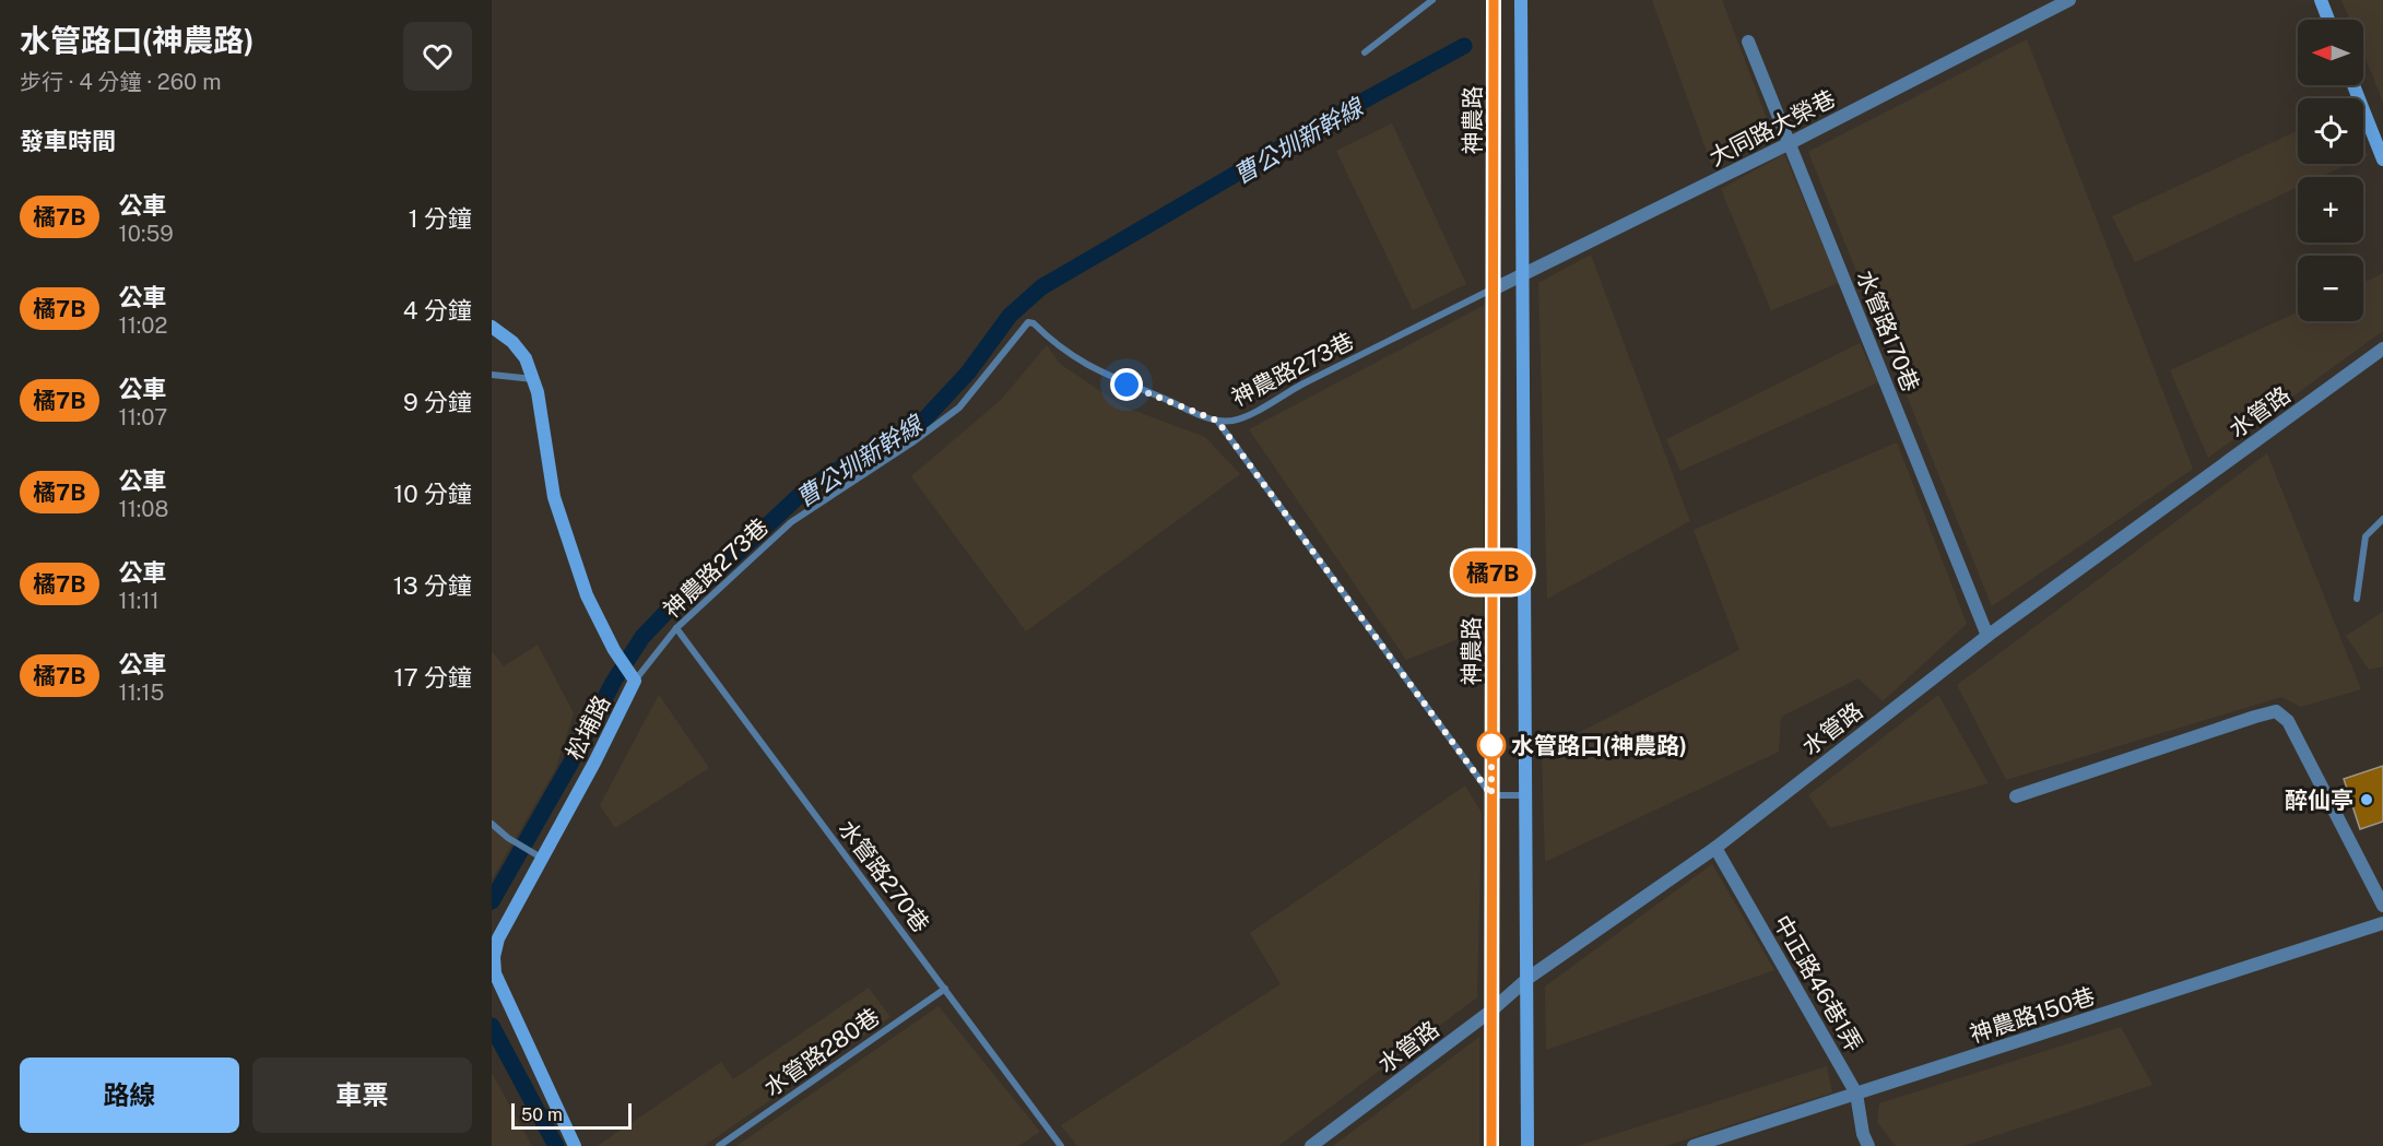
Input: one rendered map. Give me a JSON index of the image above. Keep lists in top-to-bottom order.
{
  "streets": {
    "street": [
      "神農路",
      "大同路大榮巷",
      "水管路170巷",
      "水管路",
      "松埔路",
      "中正路46巷1弄",
      "神農路150巷"
    ],
    "lane": ["神農路273巷", "水管路270巷", "水管路280巷"]
  },
  "crossings": [
    ["神農路", "大同路大榮巷"],
    ["神農路", "神農路273巷"],
    ["神農路", "水管路"],
    ["大同路大榮巷", "水管路170巷"],
    ["大同路大榮巷", "神農路273巷"],
    ["水管路170巷", "水管路"],
    ["神農路273巷", "松埔路"],
    ["神農路273巷", "水管路270巷"],
    ["水管路", "中正路46巷1弄"],
    ["水管路270巷", "水管路280巷"],
    ["中正路46巷1弄", "神農路150巷"]
  ],
  "water": ["曹公圳新幹線"],
  "places": ["水管路口(神農路)", "醉仙亭"],
  "lines": ["bus line 橘7B"],
  "scale_bar": "50 m",
  "north": "left",
  "page": {
    "heading": [
      ["水管路口(神農路)", "步行 · 4 分鐘 · 260 m"],
      "發車時間"
    ],
    "on_map": "橘7B",
    "map_buttons": ["+", "−"],
    "list": [
      {
        "mark": "橘7B",
        "name": "公車",
        "note": "10:59",
        "value": "1 分鐘"
      },
      {
        "mark": "橘7B",
        "name": "公車",
        "note": "11:02",
        "value": "4 分鐘"
      },
      {
        "mark": "橘7B",
        "name": "公車",
        "note": "11:07",
        "value": "9 分鐘"
      },
      {
        "mark": "橘7B",
        "name": "公車",
        "note": "11:08",
        "value": "10 分鐘"
      },
      {
        "mark": "橘7B",
        "name": "公車",
        "note": "11:11",
        "value": "13 分鐘"
      },
      {
        "mark": "橘7B",
        "name": "公車",
        "note": "11:15",
        "value": "17 分鐘"
      }
    ],
    "buttons": ["路線", "車票"],
    "scale": "50 m"
  }
}
